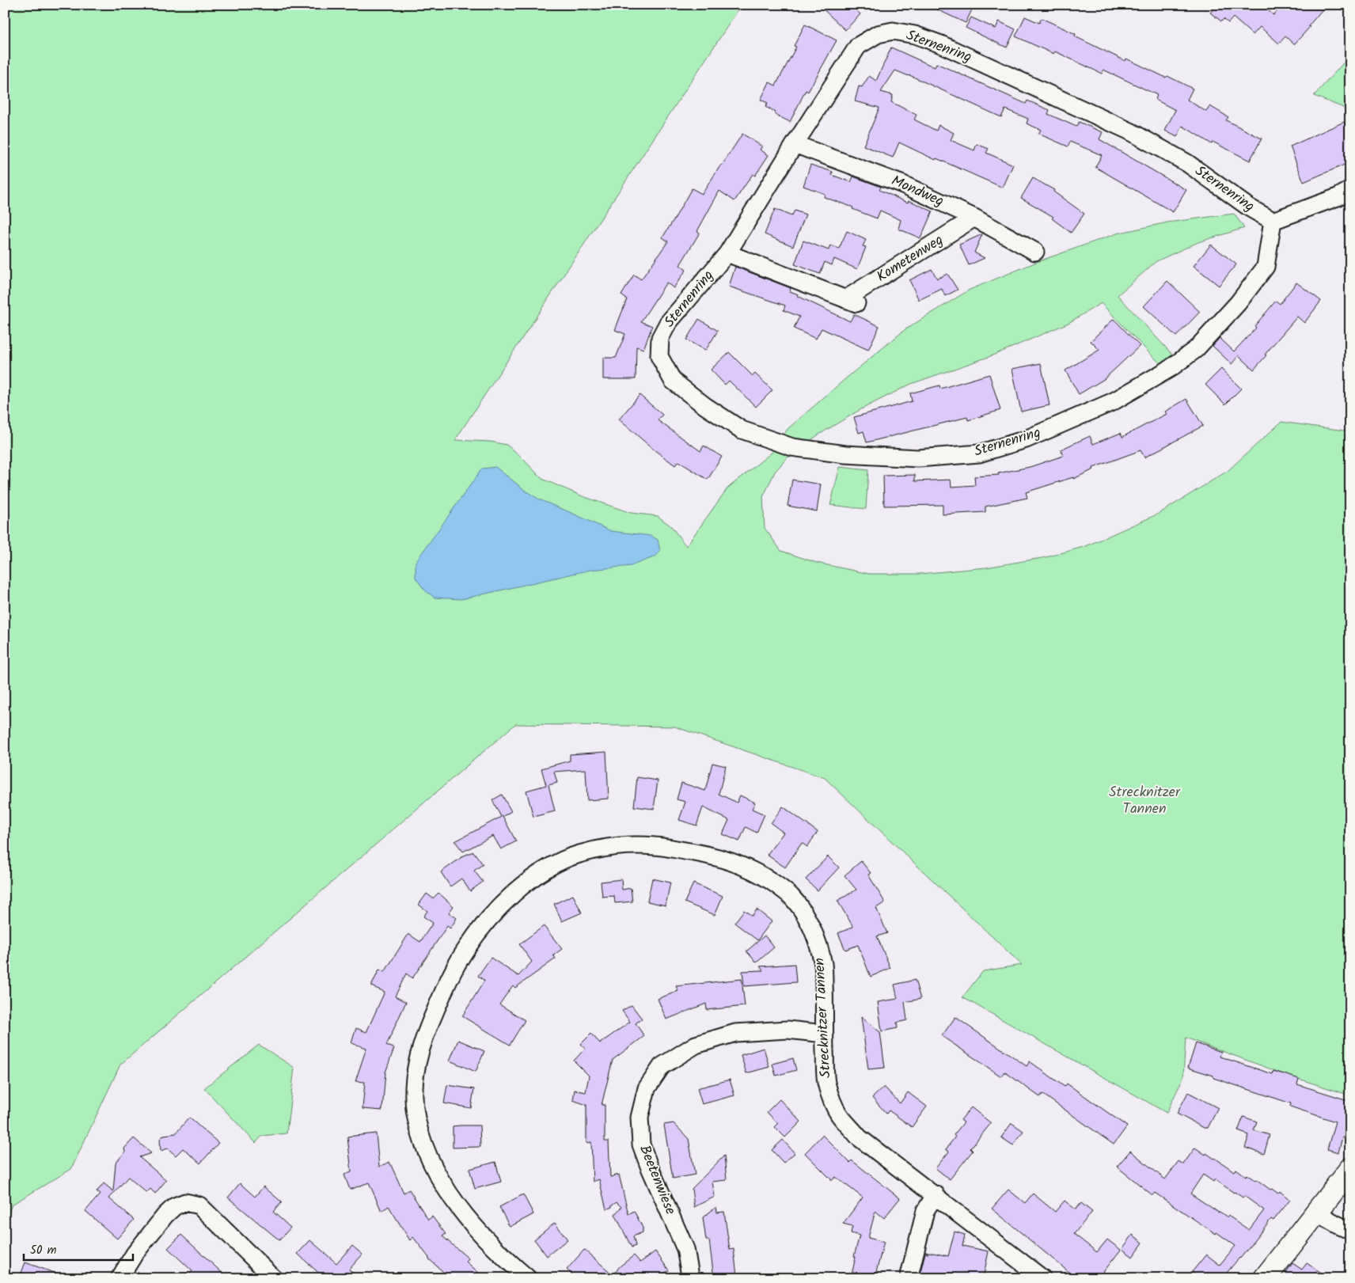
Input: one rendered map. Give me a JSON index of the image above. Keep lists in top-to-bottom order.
{
  "streets": {
    "street": [
      "Sternenring",
      "Mondweg",
      "Kometenweg",
      "Strecknitzer Tannen",
      "Beetenwiese"
    ]
  },
  "crossings": [
    ["Sternenring", "Mondweg"],
    ["Sternenring", "Kometenweg"],
    ["Mondweg", "Kometenweg"],
    ["Strecknitzer Tannen", "Beetenwiese"]
  ],
  "parks": ["Strecknitzer Tannen"],
  "scale_bar": "50 m"
}
